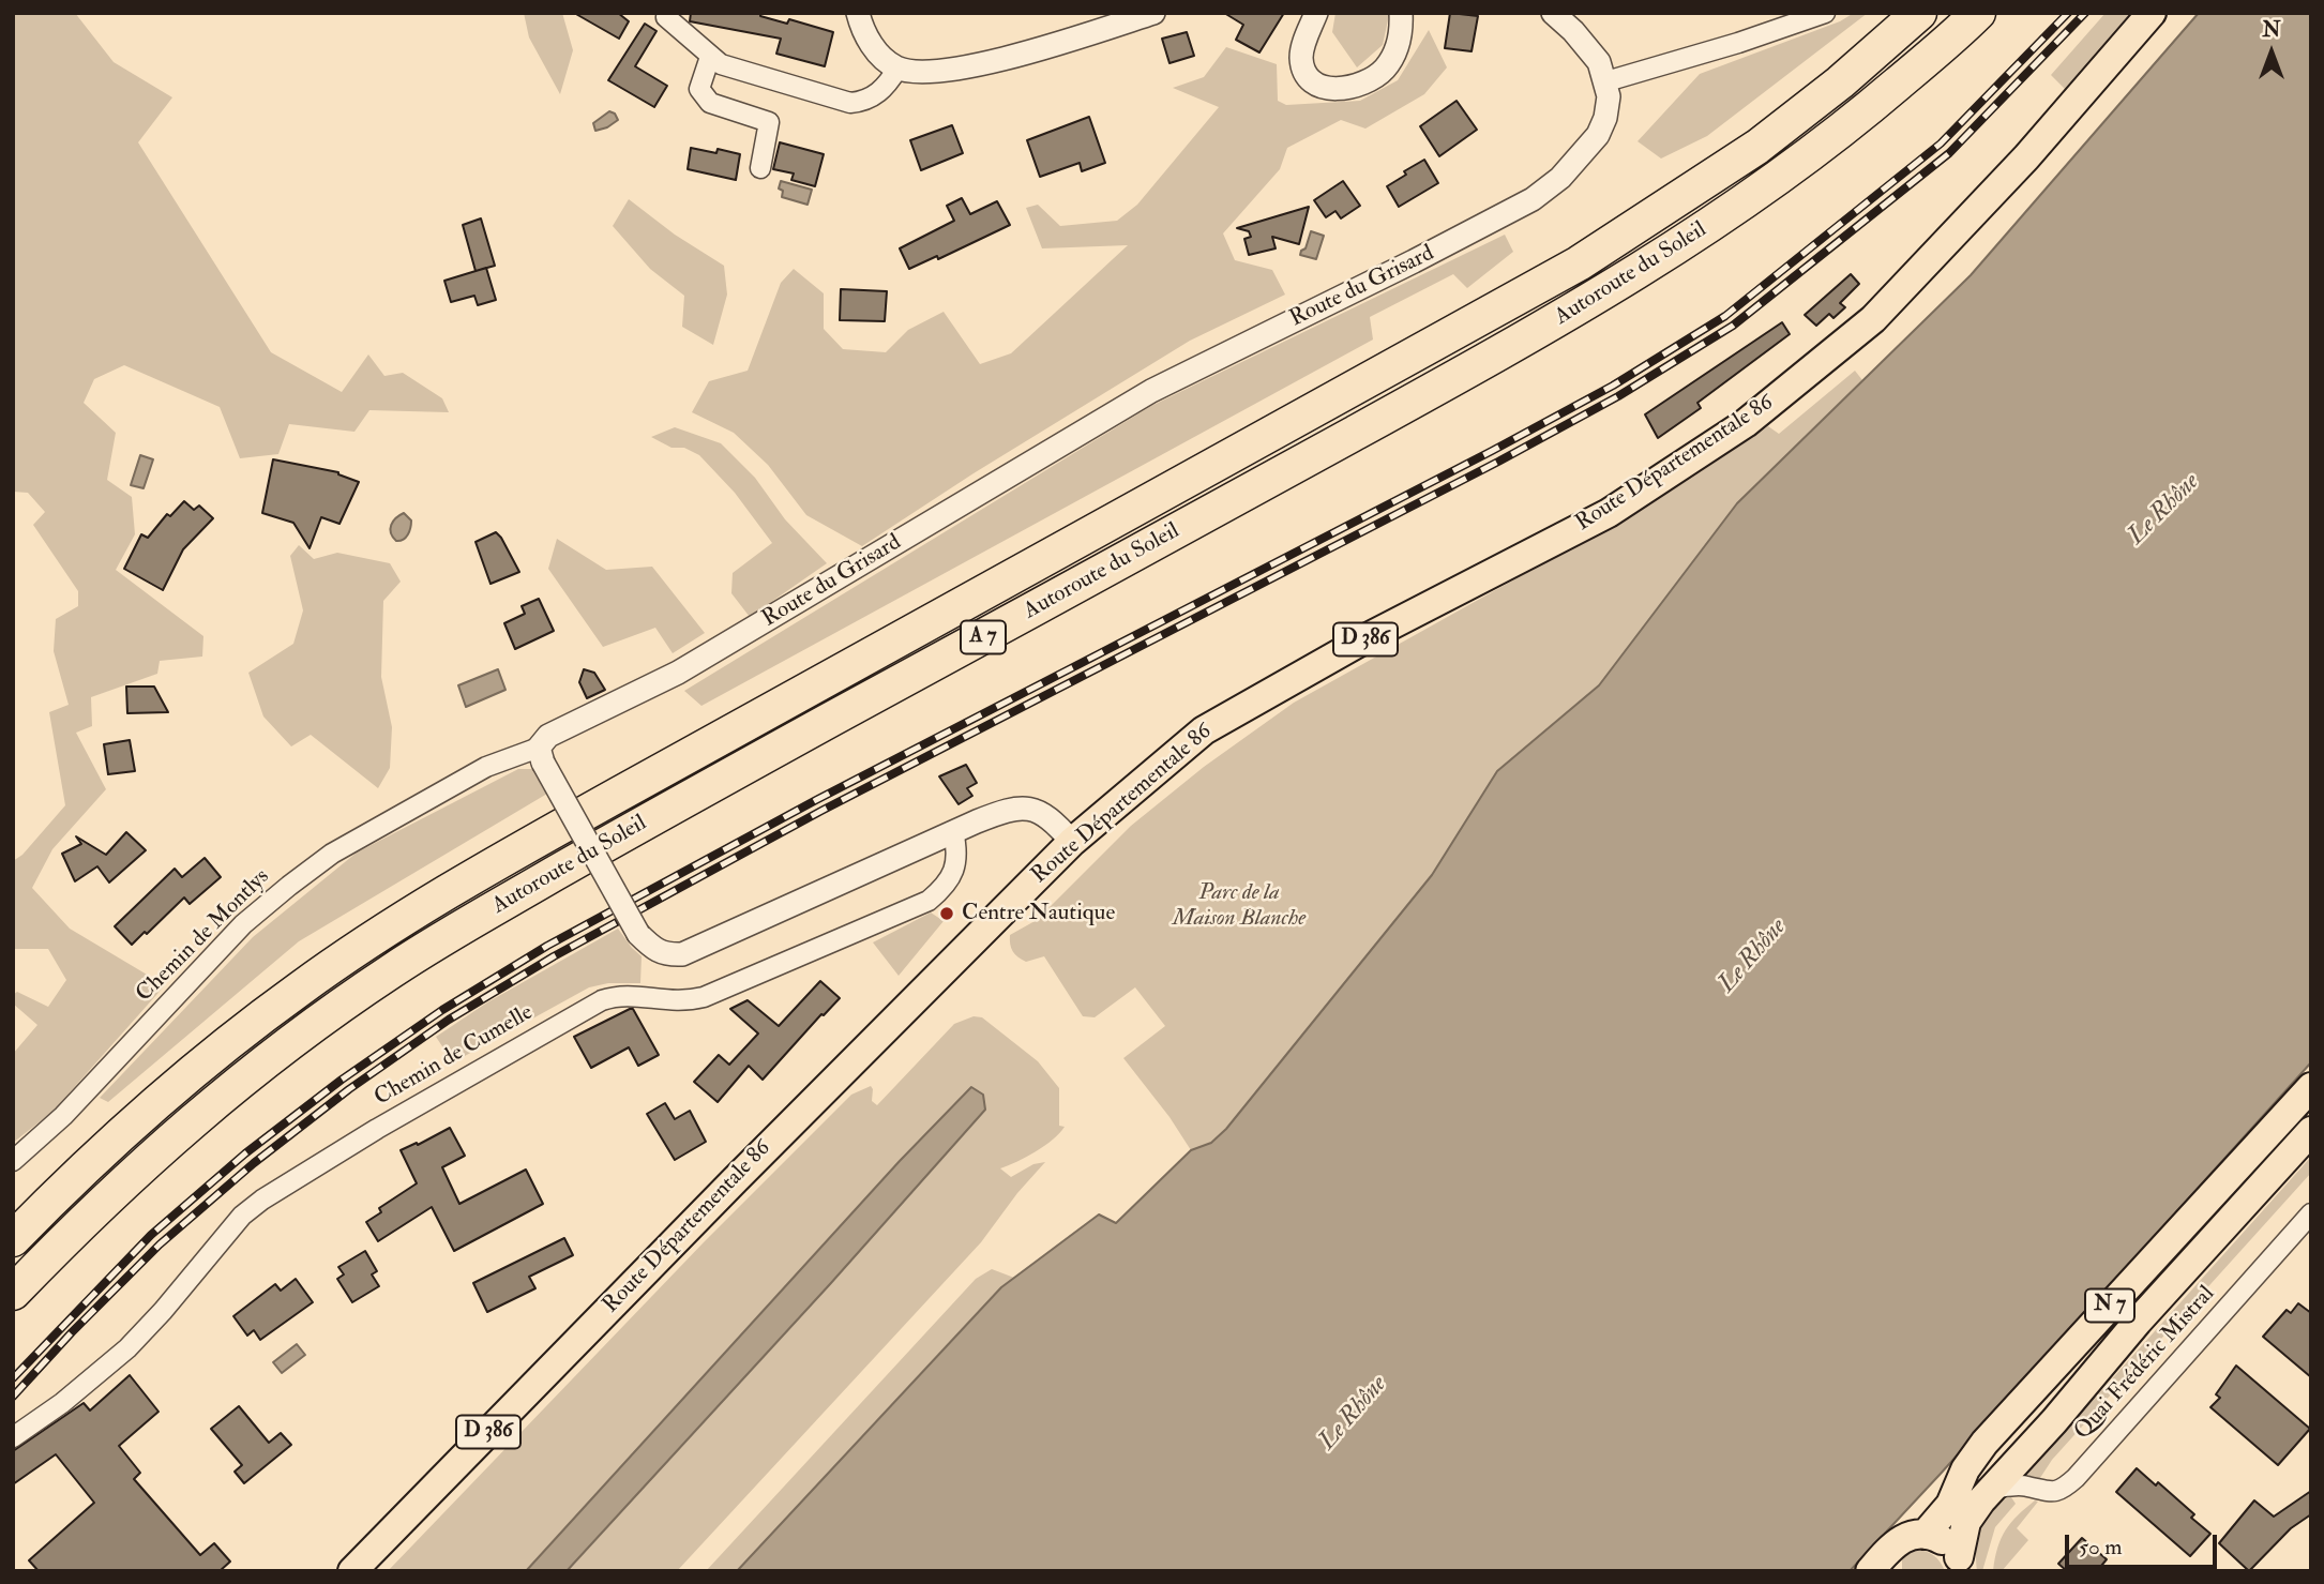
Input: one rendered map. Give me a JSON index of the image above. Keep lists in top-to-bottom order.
{
  "streets": {
    "highway": ["Autoroute du Soleil", "A 7"],
    "main road": ["Route Départementale 86", "D 386", "N 7"],
    "street": [
      "Route du Grisard",
      "Chemin de Montlys",
      "Chemin de Cumelle",
      "Quai Frédéric Mistral"
    ]
  },
  "crossings": [
    ["Route du Grisard", "Chemin de Montlys"],
    ["N 7", "Quai Frédéric Mistral"]
  ],
  "water": ["Le Rhône"],
  "parks": ["Parc de la Maison Blanche"],
  "places": ["Centre Nautique"],
  "scale_bar": "50 m",
  "north": "top"
}
